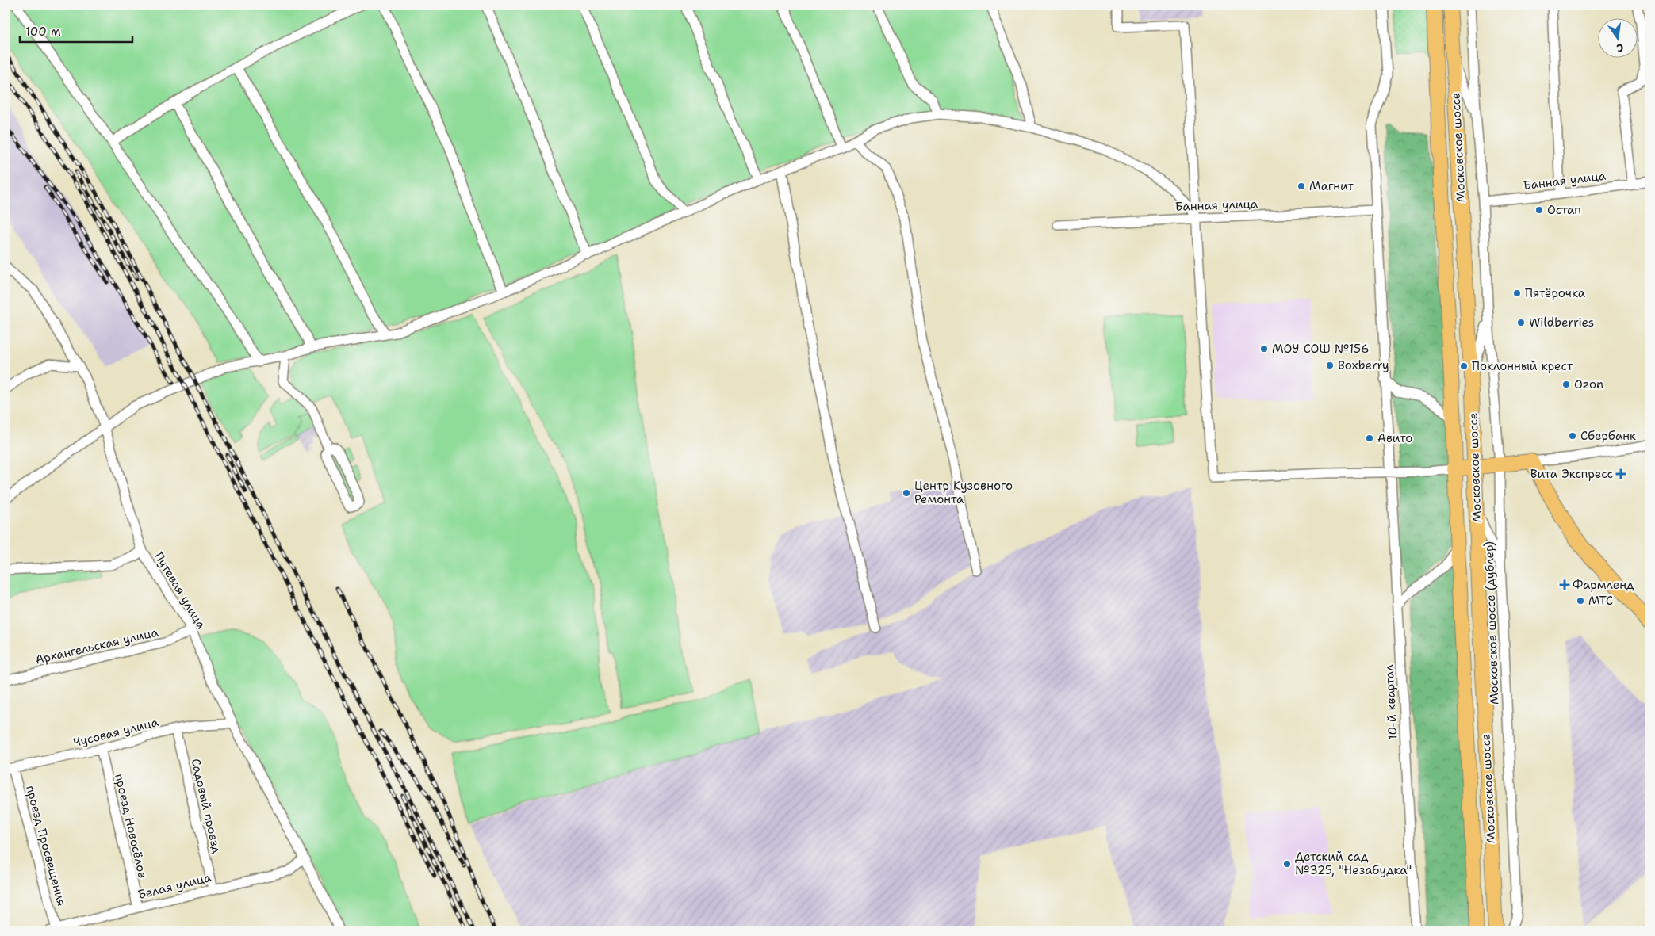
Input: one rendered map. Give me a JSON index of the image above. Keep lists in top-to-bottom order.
{
  "streets": {
    "main road": ["Московское шоссе"],
    "street": [
      "Банная улица",
      "Путевая улица",
      "Московское шоссе (дублер)",
      "Архангельская улица",
      "10-й квартал",
      "Чусовая улица",
      "Садовый проезд",
      "проезд Новосёлов",
      "проезд Просвещения",
      "Белая улица"
    ]
  },
  "crossings": [
    ["Банная улица", "Московское шоссе (дублер)"],
    ["Банная улица", "10-й квартал"],
    ["Путевая улица", "Архангельская улица"],
    ["Путевая улица", "Чусовая улица"],
    ["Путевая улица", "Белая улица"],
    ["Чусовая улица", "Садовый проезд"],
    ["Чусовая улица", "проезд Новосёлов"],
    ["Чусовая улица", "проезд Просвещения"],
    ["Садовый проезд", "Белая улица"],
    ["проезд Новосёлов", "Белая улица"],
    ["проезд Просвещения", "Белая улица"]
  ],
  "places": {
    "other": [
      "Магнит",
      "Остап",
      "Пятёрочка",
      "Wildberries",
      "МОУ СОШ №156",
      "Boxberry",
      "Поклонный крест",
      "Ozon",
      "Сбербанк",
      "Авито",
      "Центр Кузовного Ремонта",
      "МТС",
      "Детский сад №325, \"Незабудка\""
    ],
    "health": ["Вита Экспресс", "Фармленд"]
  },
  "scale_bar": "100 m",
  "north": "bottom"
}
